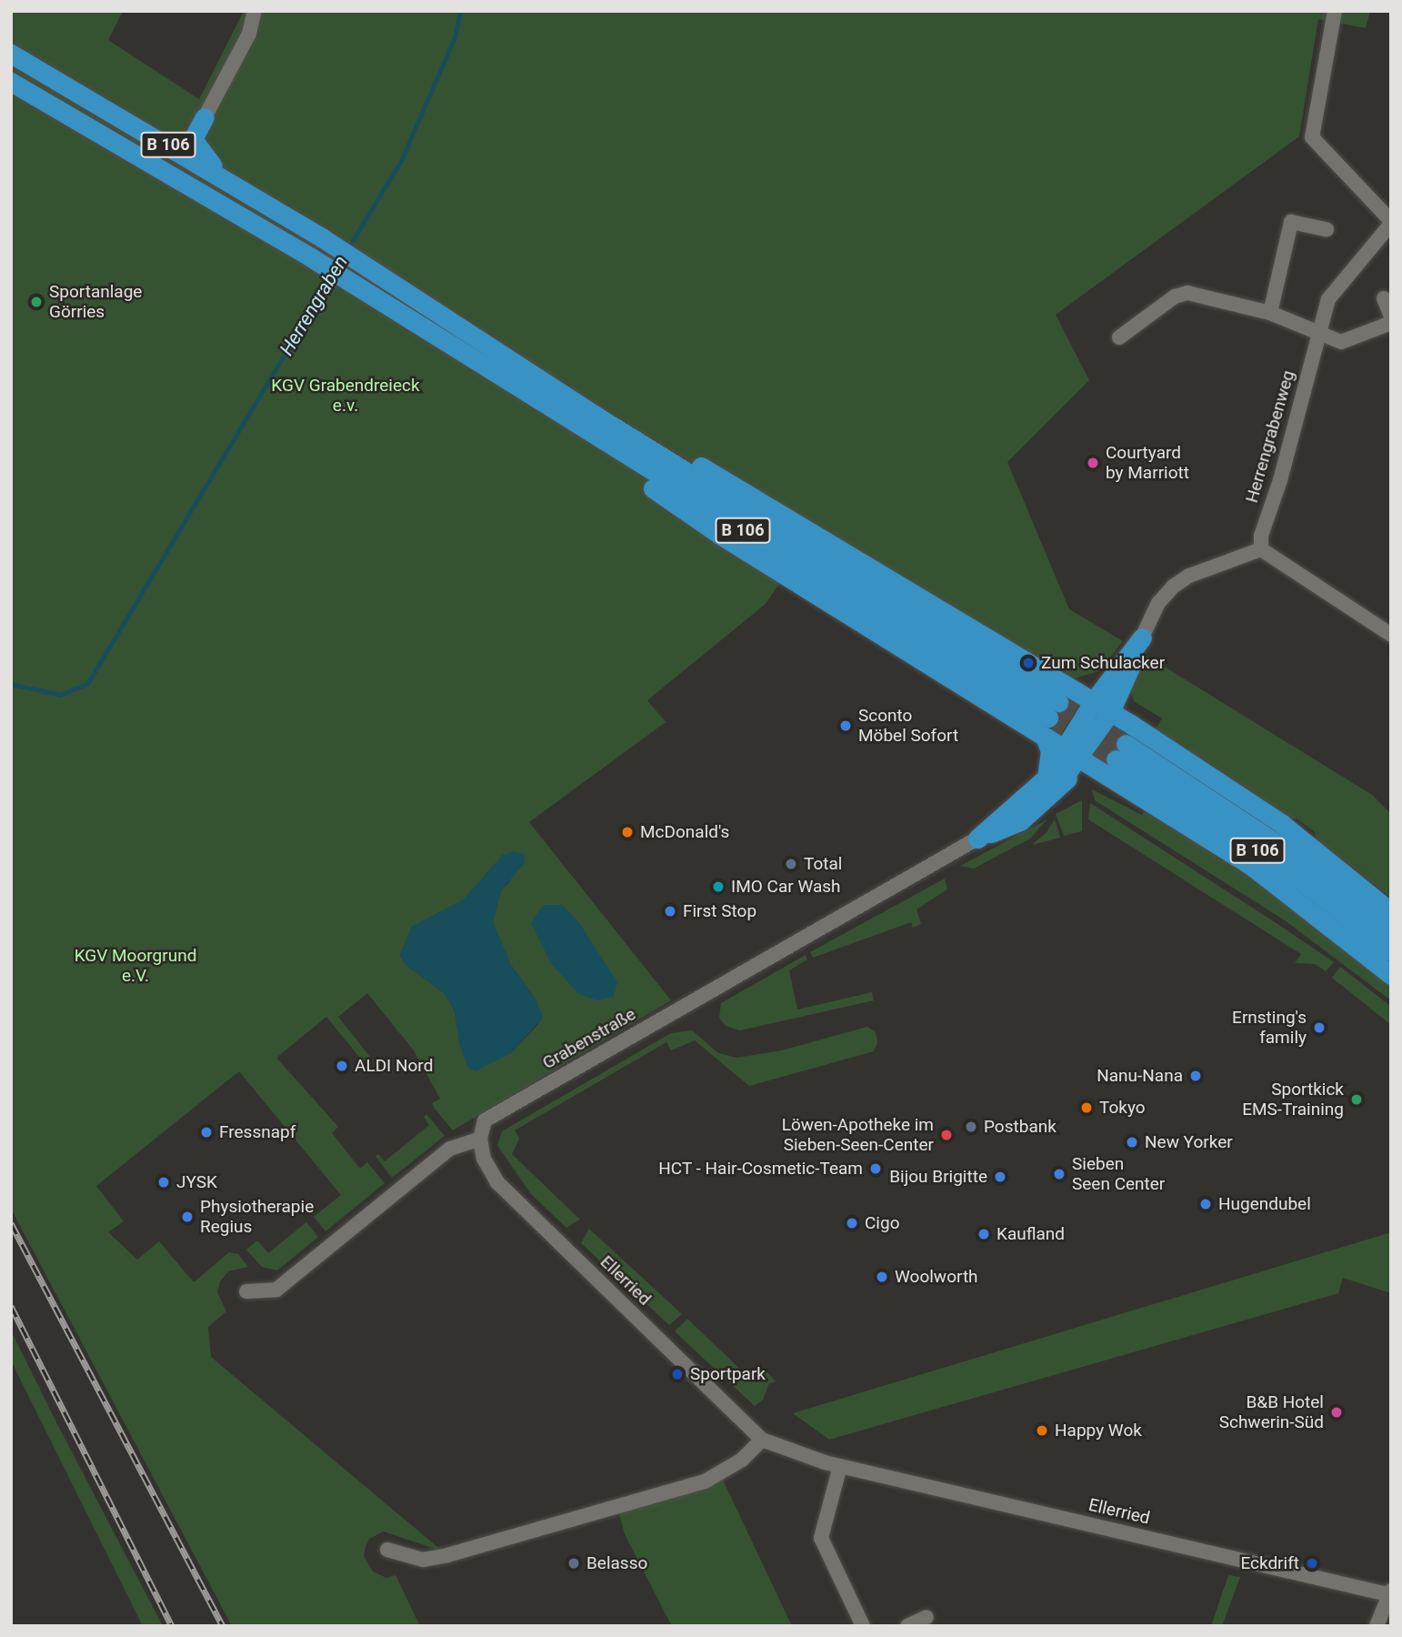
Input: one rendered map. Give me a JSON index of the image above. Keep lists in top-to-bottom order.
{
  "streets": {
    "highway": ["B 106"],
    "street": ["Herrengrabenweg", "Grabenstraße", "Ellerried"]
  },
  "crossings": [
    ["Grabenstraße", "Ellerried"]
  ],
  "water": ["Herrengraben"],
  "parks": ["KGV Grabendreieck e.v.", "KGV Moorgrund e.V."],
  "places": [
    "Sportanlage Görries",
    "Courtyard by Marriott",
    "Zum Schulacker",
    "Sconto Möbel Sofort",
    "McDonald's",
    "Total",
    "IMO Car Wash",
    "First Stop",
    "Ernsting's family",
    "ALDI Nord",
    "Nanu-Nana",
    "Sportkick EMS-Training",
    "Tokyo",
    "Postbank",
    "Fressnapf",
    "Löwen-Apotheke im Sieben-Seen-Center",
    "New Yorker",
    "HCT - Hair-Cosmetic-Team",
    "Sieben Seen Center",
    "Bijou Brigitte",
    "JYSK",
    "Hugendubel",
    "Physiotherapie Regius",
    "Cigo",
    "Kaufland",
    "Woolworth",
    "Sportpark",
    "B&B Hotel Schwerin-Süd",
    "Happy Wok",
    "Belasso",
    "Eckdrift"
  ]
}
